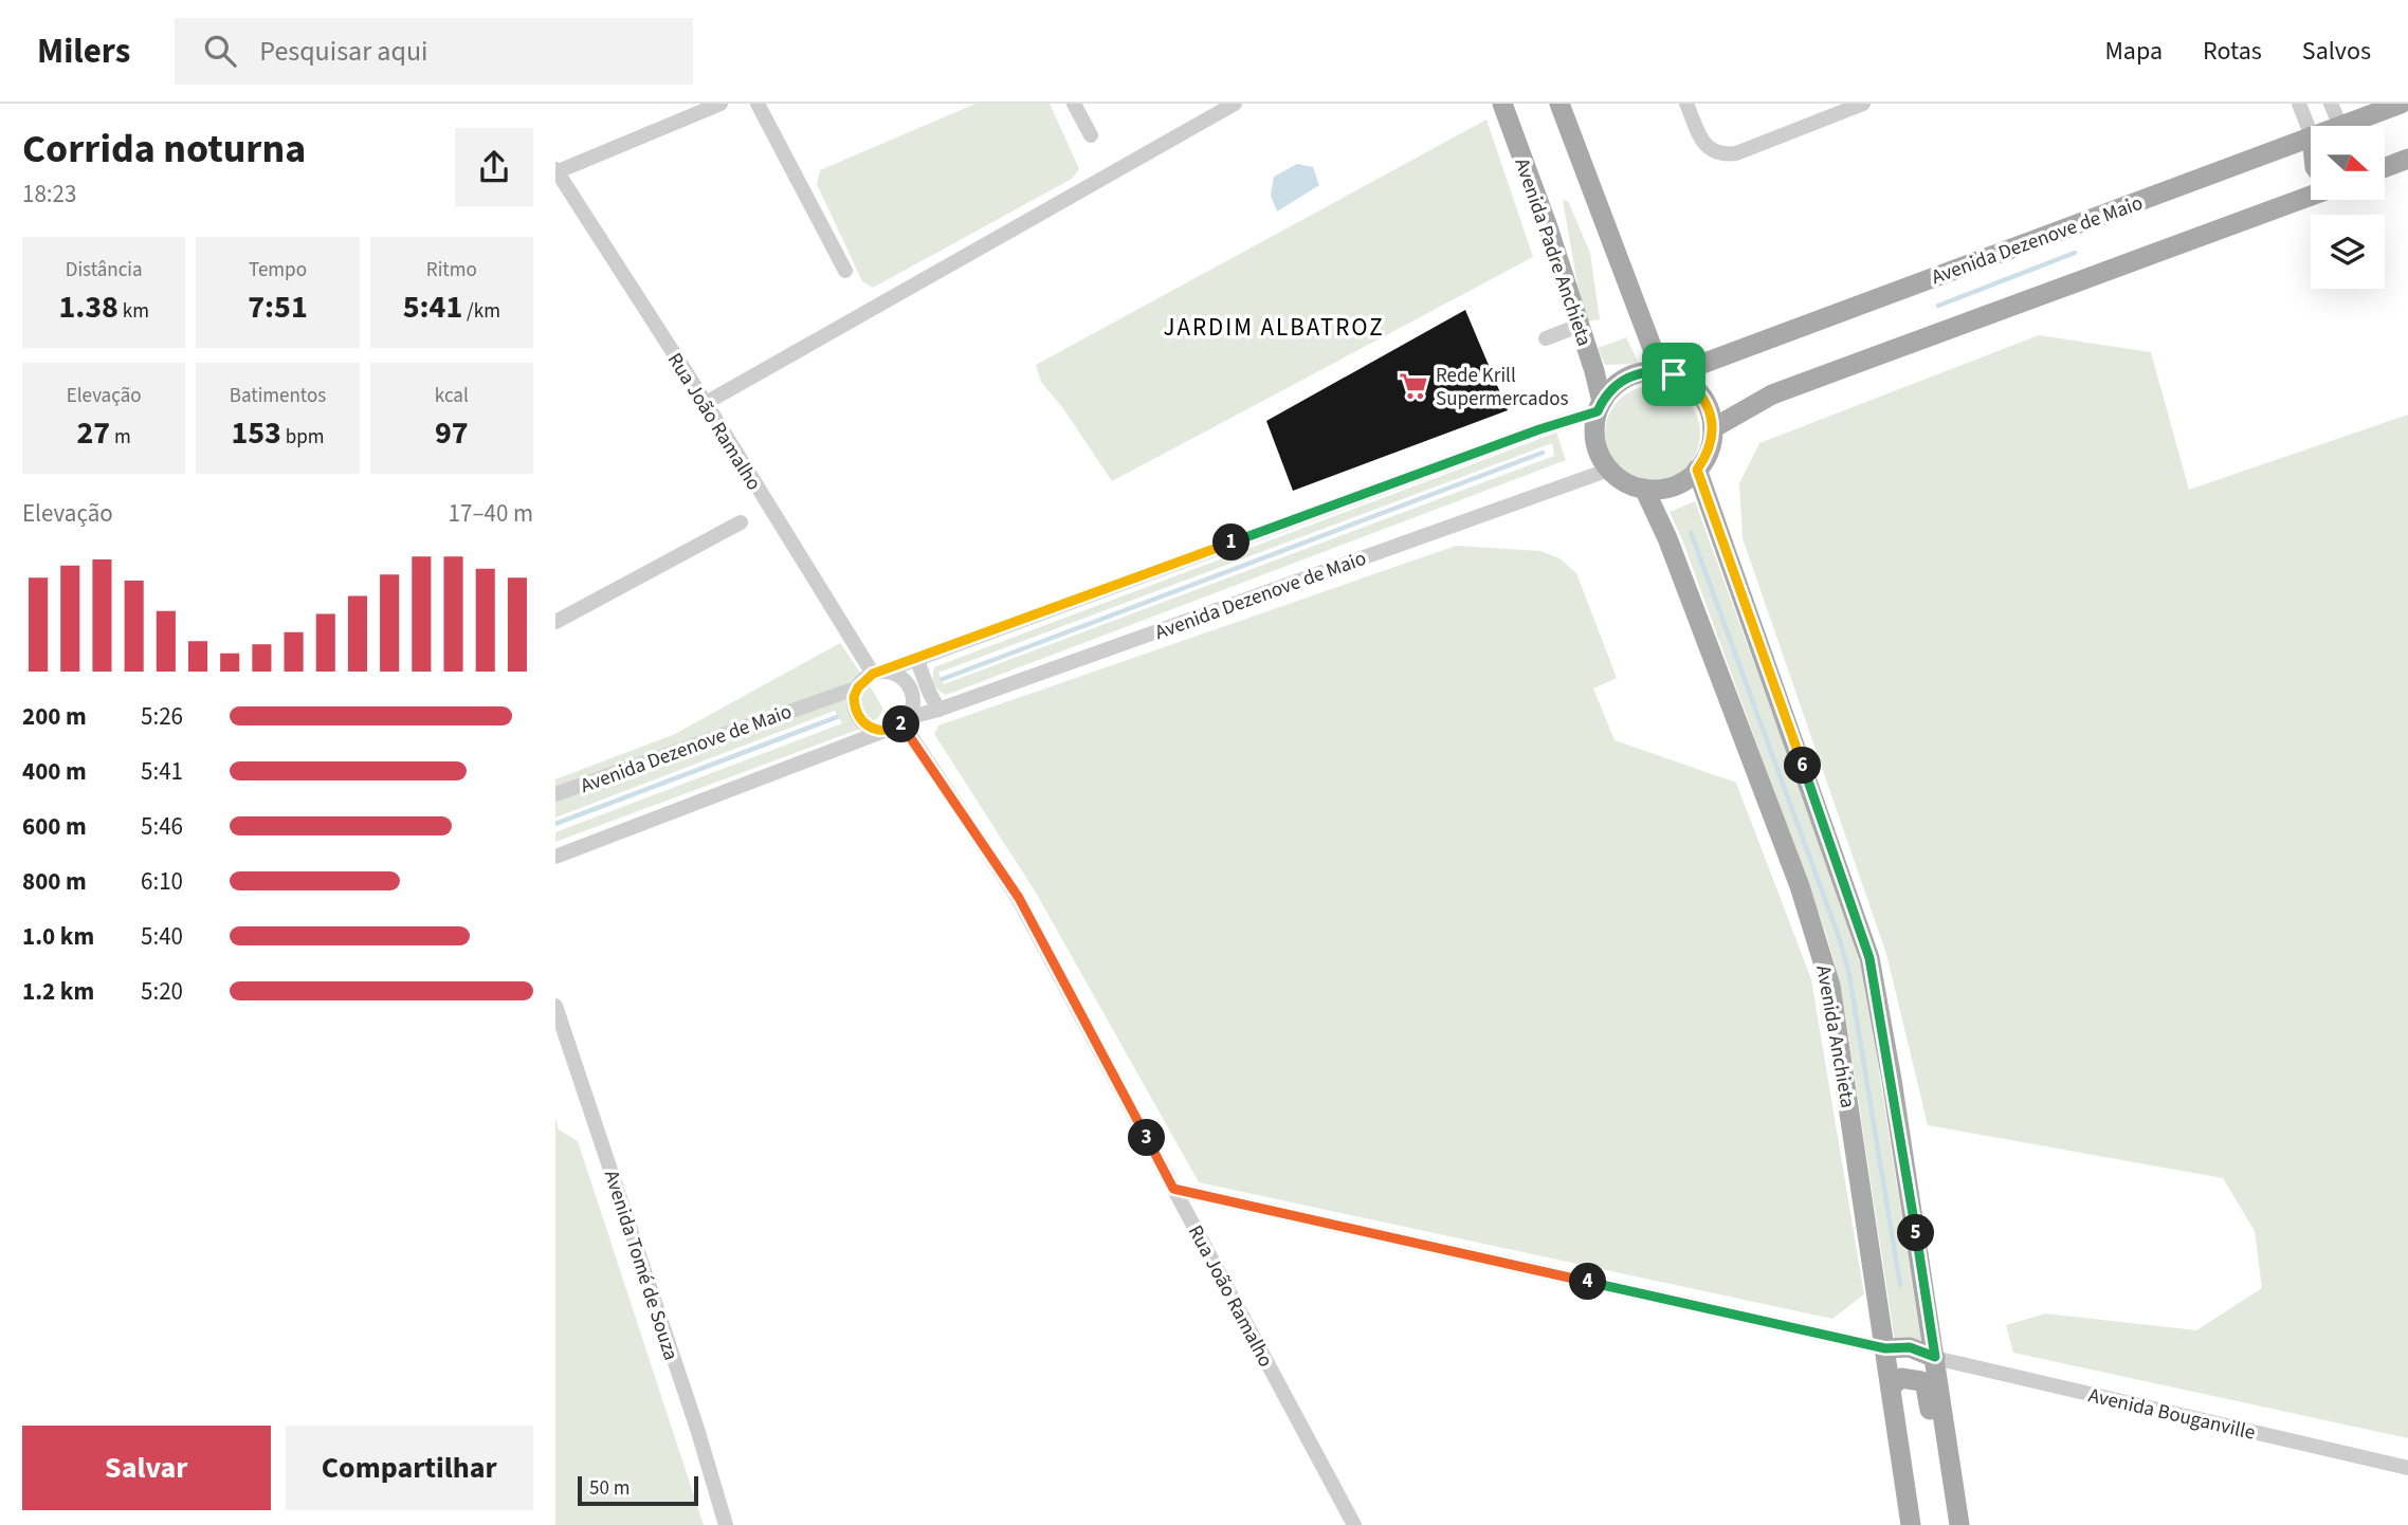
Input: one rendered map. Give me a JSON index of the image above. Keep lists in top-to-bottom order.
{
  "streets": {
    "main road": ["Avenida Dezenove de Maio", "Avenida Padre Anchieta", "Avenida Anchieta"],
    "street": ["Rua João Ramalho", "Avenida Tomé de Souza", "Avenida Bouganville"]
  },
  "crossings": [
    ["Avenida Dezenove de Maio", "Avenida Padre Anchieta"],
    ["Avenida Dezenove de Maio", "Rua João Ramalho"],
    ["Avenida Dezenove de Maio", "Avenida Anchieta"],
    ["Avenida Padre Anchieta", "Avenida Anchieta"]
  ],
  "districts": ["JARDIM ALBATROZ"],
  "places": {
    "supermarket": ["Rede Krill Supermercados"]
  },
  "scale_bar": "50 m",
  "north": "right",
  "page": {
    "header": "Milers",
    "search": "Pesquisar aqui",
    "nav": ["Mapa", "Rotas", "Salvos"],
    "heading": ["Corrida noturna", "18:23"],
    "stats": [
      ["Distância", "1.38 km"],
      ["Tempo", "7:51"],
      ["Ritmo", "5:41 /km"],
      ["Elevação", "27 m"],
      ["Batimentos", "153 bpm"],
      ["kcal", "97"]
    ],
    "chart": ["Elevação", "17–40 m"],
    "pins": [
      "1",
      "2",
      "6",
      "3",
      "5",
      "4"
    ],
    "list": [
      {
        "name": "200 m",
        "note": "5:26"
      },
      {
        "name": "400 m",
        "note": "5:41"
      },
      {
        "name": "600 m",
        "note": "5:46"
      },
      {
        "name": "800 m",
        "note": "6:10"
      },
      {
        "name": "1.0 km",
        "note": "5:40"
      },
      {
        "name": "1.2 km",
        "note": "5:20"
      }
    ],
    "buttons": ["Salvar", "Compartilhar"],
    "scale": "50 m"
  }
}
